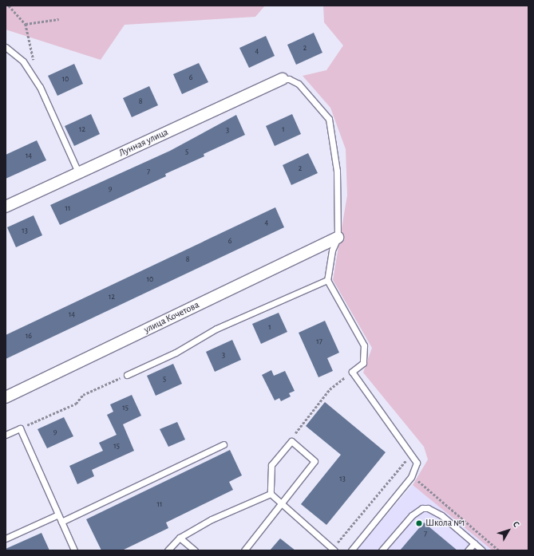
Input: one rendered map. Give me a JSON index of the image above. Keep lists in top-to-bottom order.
{
  "streets": {
    "street": ["Лунная улица", "улица Кочетова"]
  },
  "places": ["Школа №1"],
  "house_numbers": [
    "2",
    "4",
    "6",
    "10",
    "8",
    "12",
    "1",
    "3",
    "5",
    "14",
    "2",
    "7",
    "9",
    "11",
    "4",
    "13",
    "6",
    "8",
    "10",
    "12",
    "14",
    "1",
    "16",
    "17",
    "3",
    "5",
    "15",
    "9",
    "15",
    "13",
    "11",
    "7"
  ],
  "north": "top right"
}
